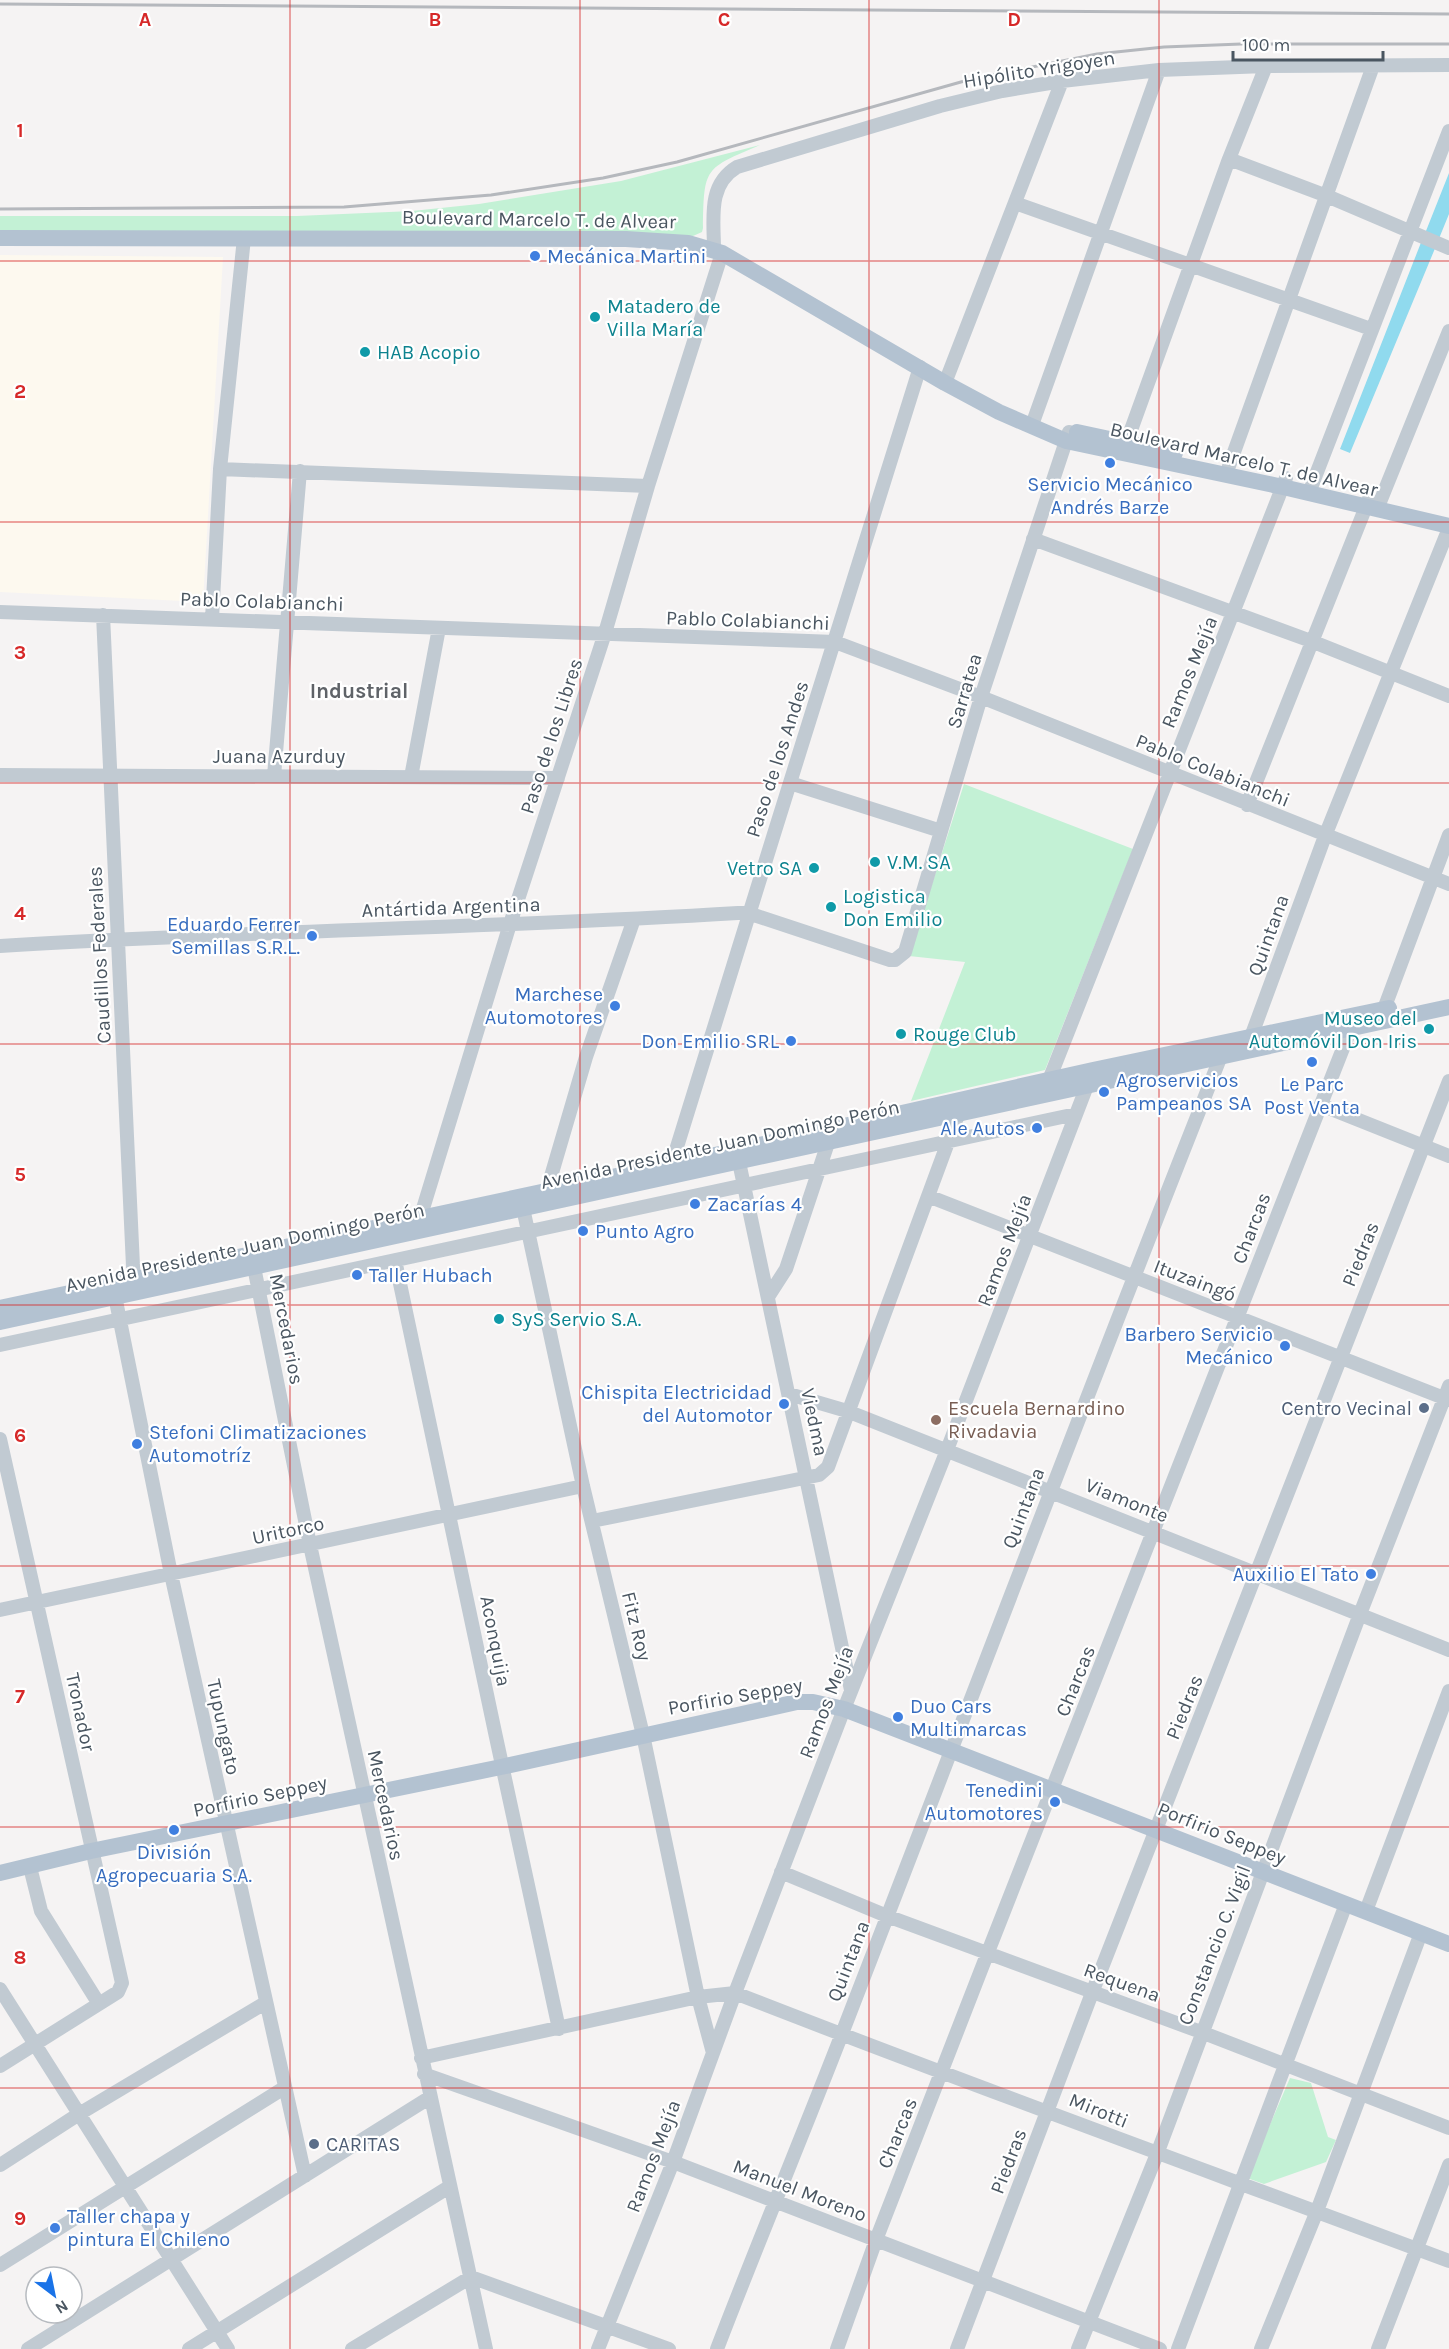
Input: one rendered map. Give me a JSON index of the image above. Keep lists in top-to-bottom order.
{
  "streets": {
    "main road": ["Boulevard Marcelo T. de Alvear", "Avenida Presidente Juan Domingo Perón", "Porfirio Seppey"],
    "street": [
      "Hipólito Yrigoyen",
      "Pablo Colabianchi",
      "Ramos Mejía",
      "Sarratea",
      "Paso de los Libres",
      "Juana Azurduy",
      "Paso de los Andes",
      "Antártida Argentina",
      "Quintana",
      "Caudillos Federales",
      "Charcas",
      "Piedras",
      "Ituzaingó",
      "Mercedarios",
      "Viedma",
      "Viamonte",
      "Uritorco",
      "Fitz Roy",
      "Aconquija",
      "Tronador",
      "Tupungato",
      "Constancio C. Vigil",
      "Requena",
      "Mirotti",
      "Manuel Moreno"
    ]
  },
  "crossings": [
    ["Hipólito Yrigoyen", "Boulevard Marcelo T. de Alvear"],
    ["Hipólito Yrigoyen", "Paso de los Libres"],
    ["Boulevard Marcelo T. de Alvear", "Ramos Mejía"],
    ["Boulevard Marcelo T. de Alvear", "Sarratea"],
    ["Boulevard Marcelo T. de Alvear", "Paso de los Libres"],
    ["Boulevard Marcelo T. de Alvear", "Paso de los Andes"],
    ["Boulevard Marcelo T. de Alvear", "Quintana"],
    ["Pablo Colabianchi", "Ramos Mejía"],
    ["Pablo Colabianchi", "Sarratea"],
    ["Pablo Colabianchi", "Paso de los Libres"],
    ["Pablo Colabianchi", "Paso de los Andes"],
    ["Pablo Colabianchi", "Quintana"],
    ["Pablo Colabianchi", "Caudillos Federales"],
    ["Ramos Mejía", "Avenida Presidente Juan Domingo Perón"],
    ["Ramos Mejía", "Ituzaingó"],
    ["Ramos Mejía", "Viedma"],
    ["Ramos Mejía", "Viamonte"],
    ["Ramos Mejía", "Fitz Roy"],
    ["Ramos Mejía", "Porfirio Seppey"],
    ["Ramos Mejía", "Requena"],
    ["Ramos Mejía", "Mirotti"],
    ["Ramos Mejía", "Manuel Moreno"],
    ["Sarratea", "Antártida Argentina"],
    ["Paso de los Libres", "Juana Azurduy"],
    ["Paso de los Libres", "Antártida Argentina"],
    ["Paso de los Libres", "Avenida Presidente Juan Domingo Perón"],
    ["Juana Azurduy", "Caudillos Federales"],
    ["Paso de los Andes", "Antártida Argentina"],
    ["Paso de los Andes", "Avenida Presidente Juan Domingo Perón"],
    ["Antártida Argentina", "Caudillos Federales"],
    ["Quintana", "Avenida Presidente Juan Domingo Perón"],
    ["Quintana", "Ituzaingó"],
    ["Quintana", "Viamonte"],
    ["Quintana", "Porfirio Seppey"],
    ["Quintana", "Requena"],
    ["Quintana", "Mirotti"],
    ["Quintana", "Manuel Moreno"],
    ["Caudillos Federales", "Avenida Presidente Juan Domingo Perón"],
    ["Avenida Presidente Juan Domingo Perón", "Charcas"],
    ["Avenida Presidente Juan Domingo Perón", "Mercedarios"],
    ["Avenida Presidente Juan Domingo Perón", "Viedma"],
    ["Avenida Presidente Juan Domingo Perón", "Fitz Roy"],
    ["Avenida Presidente Juan Domingo Perón", "Tupungato"],
    ["Charcas", "Ituzaingó"],
    ["Charcas", "Viamonte"],
    ["Charcas", "Porfirio Seppey"],
    ["Charcas", "Requena"],
    ["Charcas", "Mirotti"],
    ["Charcas", "Manuel Moreno"],
    ["Piedras", "Ituzaingó"],
    ["Piedras", "Viamonte"],
    ["Piedras", "Porfirio Seppey"],
    ["Piedras", "Requena"],
    ["Piedras", "Mirotti"],
    ["Piedras", "Manuel Moreno"],
    ["Ituzaingó", "Constancio C. Vigil"],
    ["Mercedarios", "Uritorco"],
    ["Mercedarios", "Porfirio Seppey"],
    ["Mercedarios", "Manuel Moreno"],
    ["Viedma", "Viamonte"],
    ["Viamonte", "Constancio C. Vigil"],
    ["Uritorco", "Fitz Roy"],
    ["Uritorco", "Aconquija"],
    ["Uritorco", "Tronador"],
    ["Uritorco", "Tupungato"],
    ["Fitz Roy", "Porfirio Seppey"],
    ["Aconquija", "Porfirio Seppey"],
    ["Porfirio Seppey", "Tronador"],
    ["Porfirio Seppey", "Tupungato"],
    ["Porfirio Seppey", "Constancio C. Vigil"],
    ["Constancio C. Vigil", "Requena"],
    ["Constancio C. Vigil", "Mirotti"],
    ["Constancio C. Vigil", "Manuel Moreno"]
  ],
  "districts": ["Industrial"],
  "places": [
    "Mecánica Martini",
    "Matadero de Villa María",
    "HAB Acopio",
    "Servicio Mecánico Andrés Barze",
    "V.M. SA",
    "Vetro SA",
    "Logistica Don Emilio",
    "Eduardo Ferrer Semillas S.R.L.",
    "Marchese Automotores",
    "Museo del Automóvil Don Iris",
    "Rouge Club",
    "Don Emilio SRL",
    "Le Parc Post Venta",
    "Agroservicios Pampeanos SA",
    "Ale Autos",
    "Zacarías 4",
    "Punto Agro",
    "Taller Hubach",
    "SyS Servio S.A.",
    "Barbero Servicio Mecánico",
    "Chispita Electricidad del Automotor",
    "Centro Vecinal",
    "Escuela Bernardino Rivadavia",
    "Stefoni Climatizaciones Automotríz",
    "Auxilio El Tato",
    "Duo Cars Multimarcas",
    "Tenedini Automotores",
    "División Agropecuaria S.A.",
    "CARITAS",
    "Taller chapa y pintura El Chileno"
  ],
  "scale_bar": "100 m",
  "north": "bottom right",
  "grid": {
    "columns": [
      "A",
      "B",
      "C",
      "D"
    ],
    "rows": [
      "1",
      "2",
      "3",
      "4",
      "5",
      "6",
      "7",
      "8",
      "9"
    ]
  }
}
